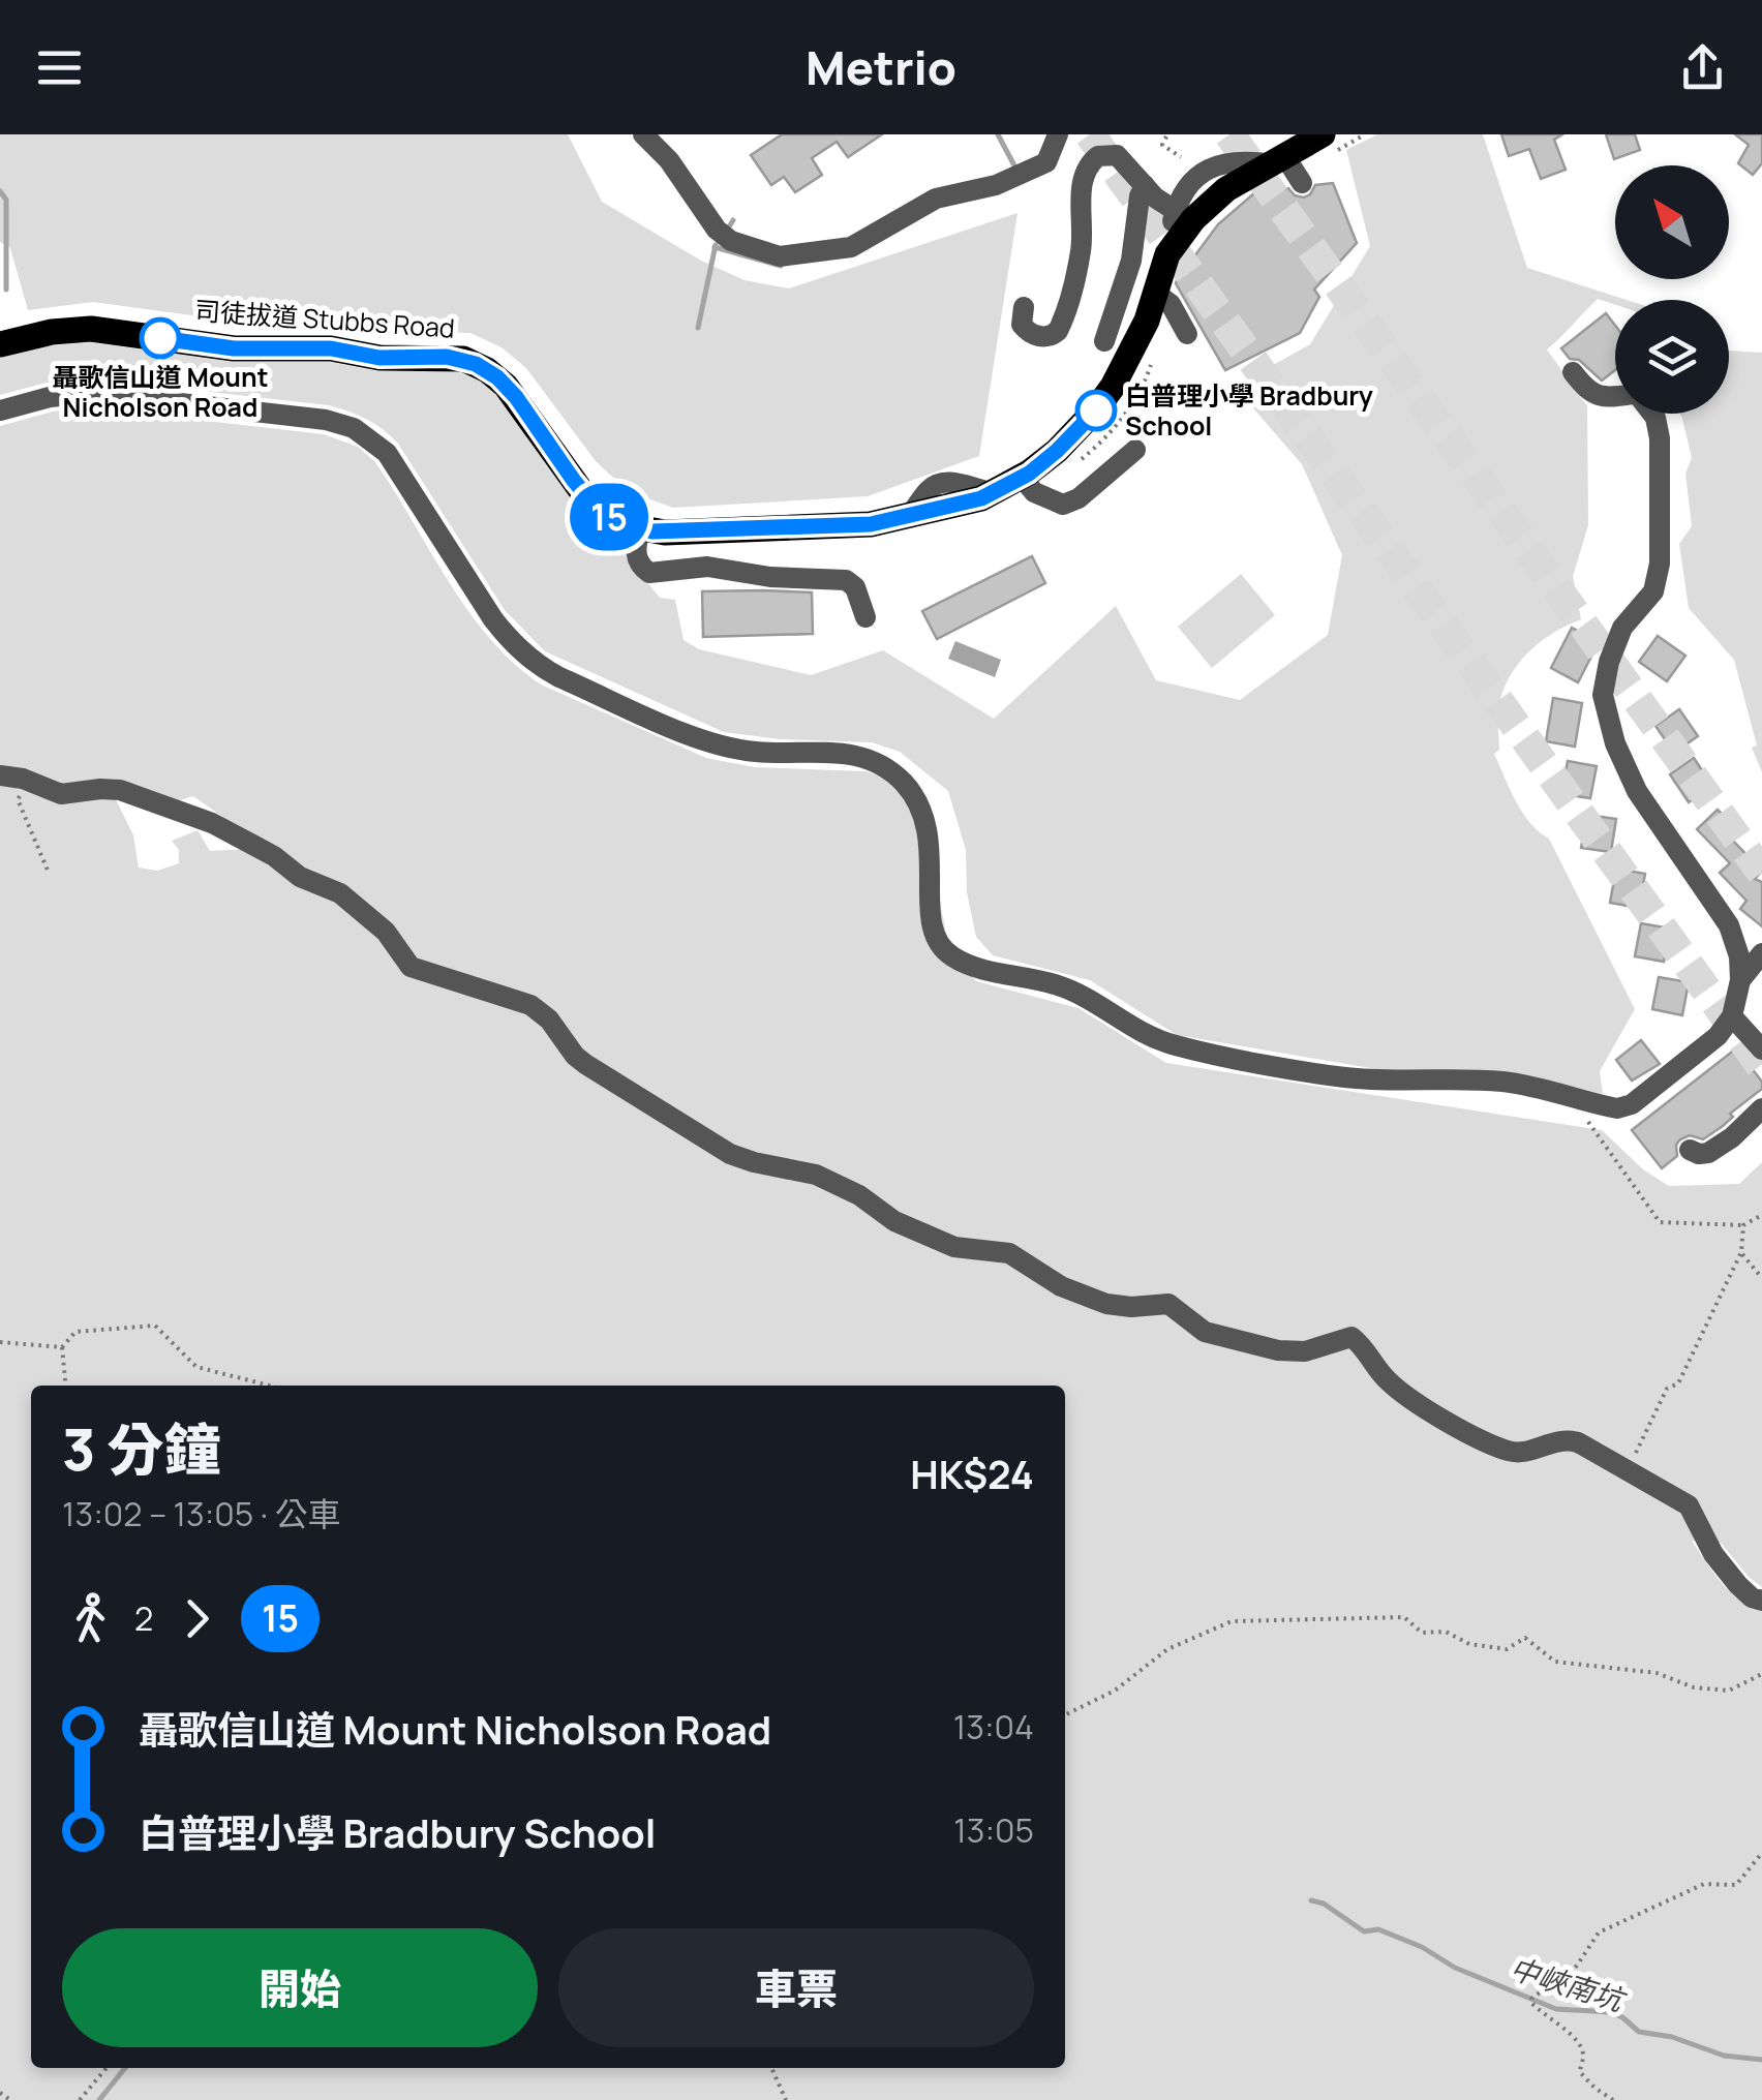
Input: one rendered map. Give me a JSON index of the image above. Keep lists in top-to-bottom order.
{
  "streets": {
    "main road": ["司徒拔道 Stubbs Road"]
  },
  "water": ["中峽南坑"],
  "places": ["聶歌信山道 Mount Nicholson Road", "白普理小學 Bradbury School"],
  "lines": ["bus line 15"],
  "north": "top left",
  "page": {
    "header": "Metrio",
    "on_map": "15",
    "heading": ["3 分鐘", "13:02 – 13:05 · 公車", "HK$24"],
    "legs": ["2", "15"],
    "list": [
      {
        "name": "聶歌信山道 Mount Nicholson Road",
        "value": "13:04"
      },
      {
        "name": "白普理小學 Bradbury School",
        "value": "13:05"
      }
    ],
    "buttons": ["開始", "車票"]
  }
}
